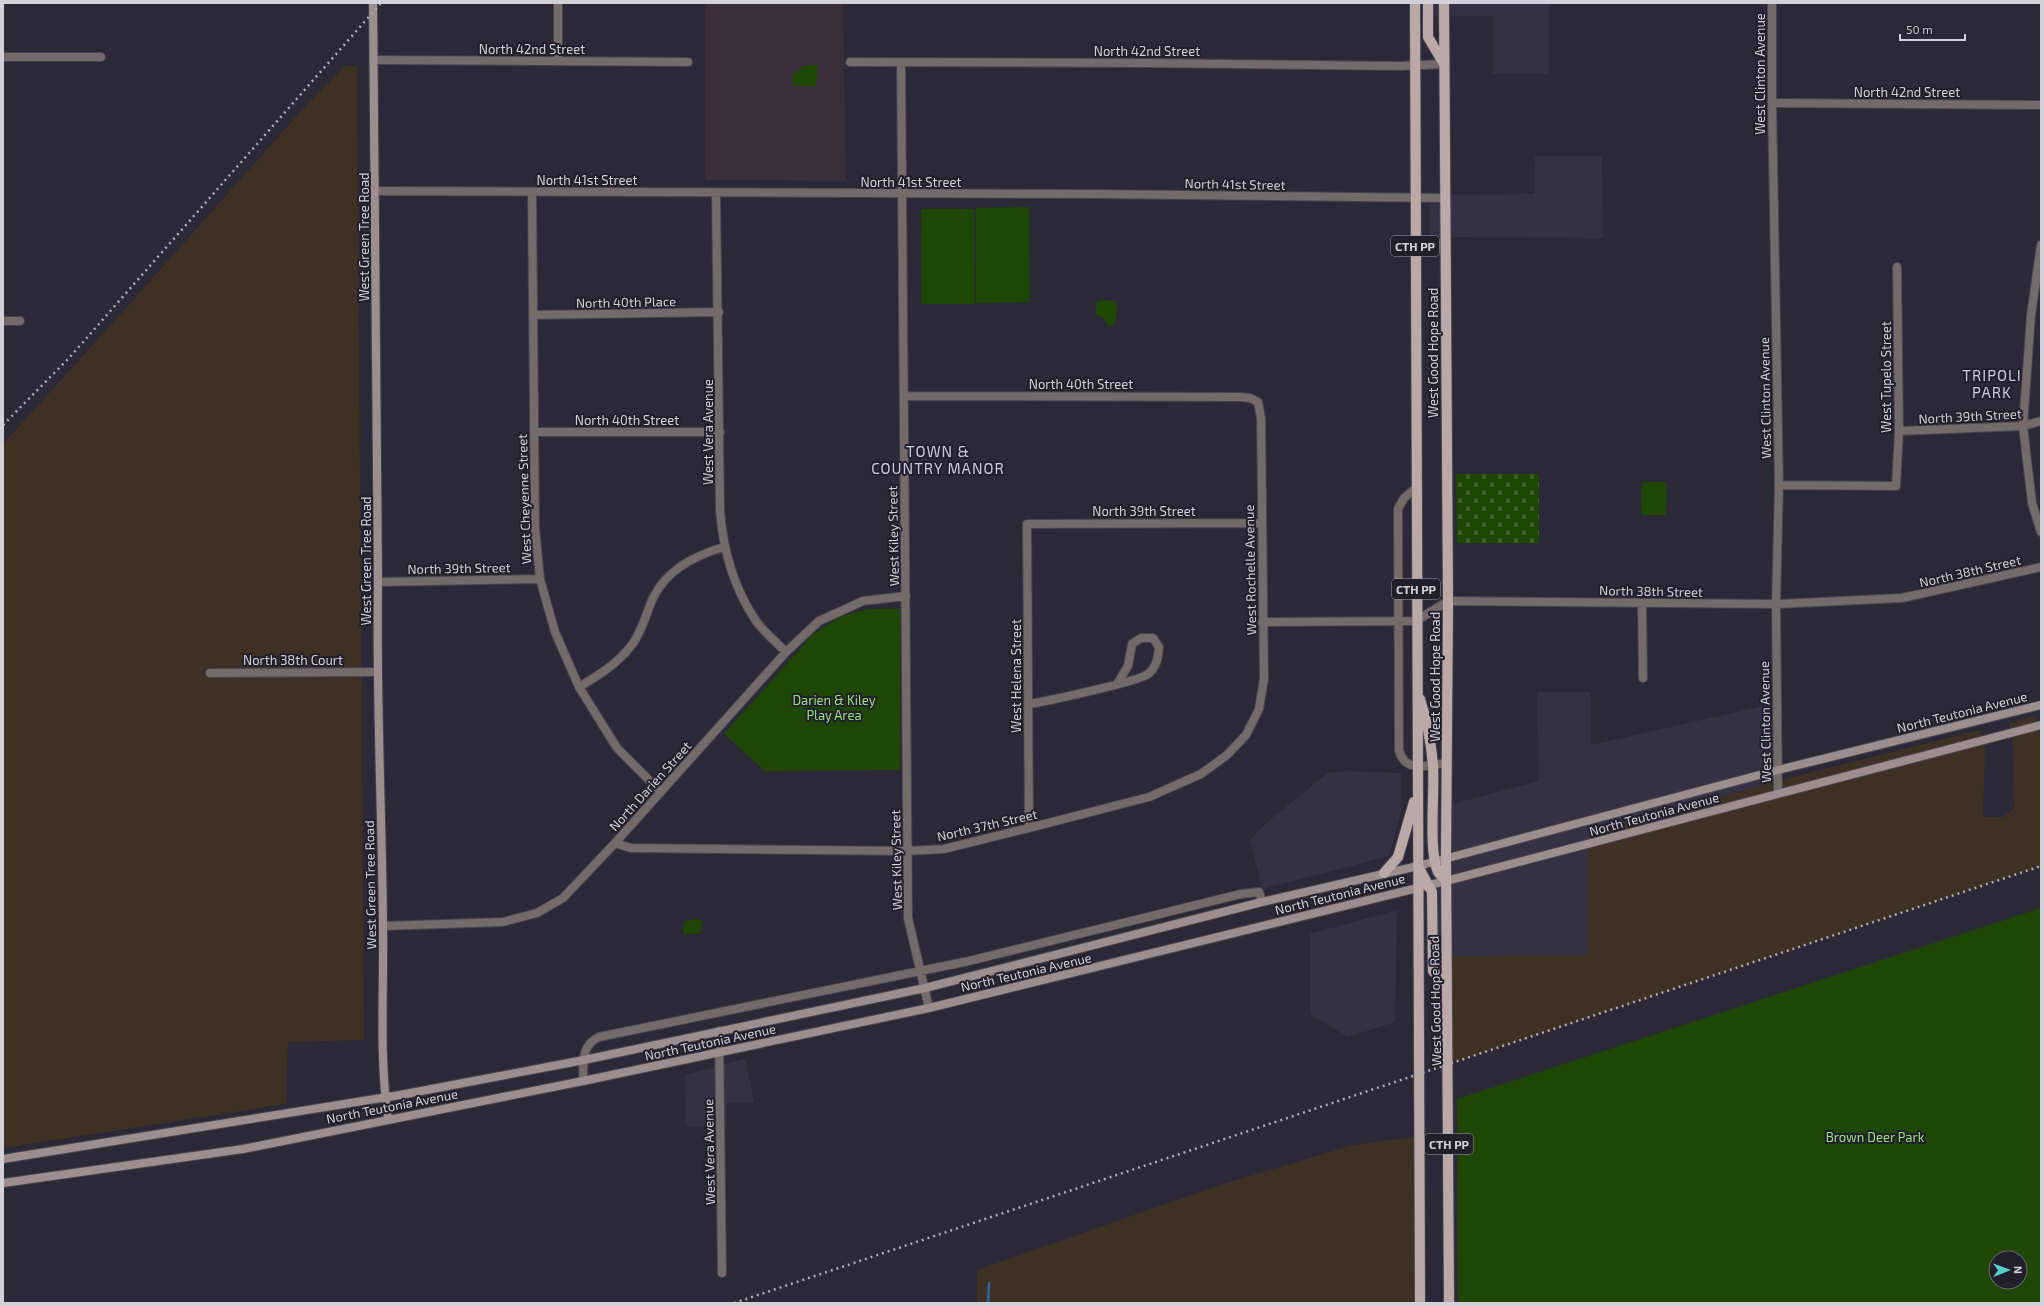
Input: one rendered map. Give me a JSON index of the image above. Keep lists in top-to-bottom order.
{
  "streets": {
    "main road": [
      "West Green Tree Road",
      "CTH PP",
      "West Good Hope Road",
      "North Teutonia Avenue"
    ],
    "street": [
      "North 42nd Street",
      "West Clinton Avenue",
      "North 41st Street",
      "North 40th Place",
      "West Tupelo Street",
      "North 40th Street",
      "North 39th Street",
      "West Vera Avenue",
      "West Cheyenne Street",
      "West Kiley Street",
      "West Rochelle Avenue",
      "North 38th Street",
      "North 38th Court",
      "West Helena Street",
      "North Darien Street",
      "North 37th Street"
    ]
  },
  "crossings": [
    ["North 42nd Street", "West Clinton Avenue"],
    ["North 42nd Street", "West Green Tree Road"],
    ["North 42nd Street", "West Good Hope Road"],
    ["North 42nd Street", "West Kiley Street"],
    ["West Clinton Avenue", "West Tupelo Street"],
    ["West Clinton Avenue", "North 38th Street"],
    ["West Clinton Avenue", "North Teutonia Avenue"],
    ["North 41st Street", "West Green Tree Road"],
    ["North 41st Street", "West Good Hope Road"],
    ["North 41st Street", "West Vera Avenue"],
    ["North 41st Street", "West Cheyenne Street"],
    ["North 41st Street", "West Kiley Street"],
    ["West Green Tree Road", "North 39th Street"],
    ["West Green Tree Road", "North 38th Court"],
    ["West Green Tree Road", "North Teutonia Avenue"],
    ["West Green Tree Road", "North Darien Street"],
    ["North 40th Place", "West Vera Avenue"],
    ["North 40th Place", "West Cheyenne Street"],
    ["West Good Hope Road", "North 38th Street"],
    ["West Good Hope Road", "North Teutonia Avenue"],
    ["West Tupelo Street", "North 39th Street"],
    ["North 40th Street", "West Vera Avenue"],
    ["North 40th Street", "West Cheyenne Street"],
    ["North 40th Street", "West Kiley Street"],
    ["North 40th Street", "West Rochelle Avenue"],
    ["North 39th Street", "West Cheyenne Street"],
    ["North 39th Street", "West Rochelle Avenue"],
    ["North 39th Street", "West Helena Street"],
    ["West Vera Avenue", "North Teutonia Avenue"],
    ["West Vera Avenue", "North Darien Street"],
    ["West Cheyenne Street", "North Darien Street"],
    ["West Kiley Street", "North Teutonia Avenue"],
    ["West Kiley Street", "North Darien Street"],
    ["West Kiley Street", "North 37th Street"],
    ["West Rochelle Avenue", "North 37th Street"],
    ["West Helena Street", "North 37th Street"],
    ["North Darien Street", "North 37th Street"]
  ],
  "districts": ["TRIPOLI PARK", "TOWN & COUNTRY MANOR"],
  "parks": ["Darien & Kiley Play Area", "Brown Deer Park"],
  "scale_bar": "50 m",
  "north": "right"
}
